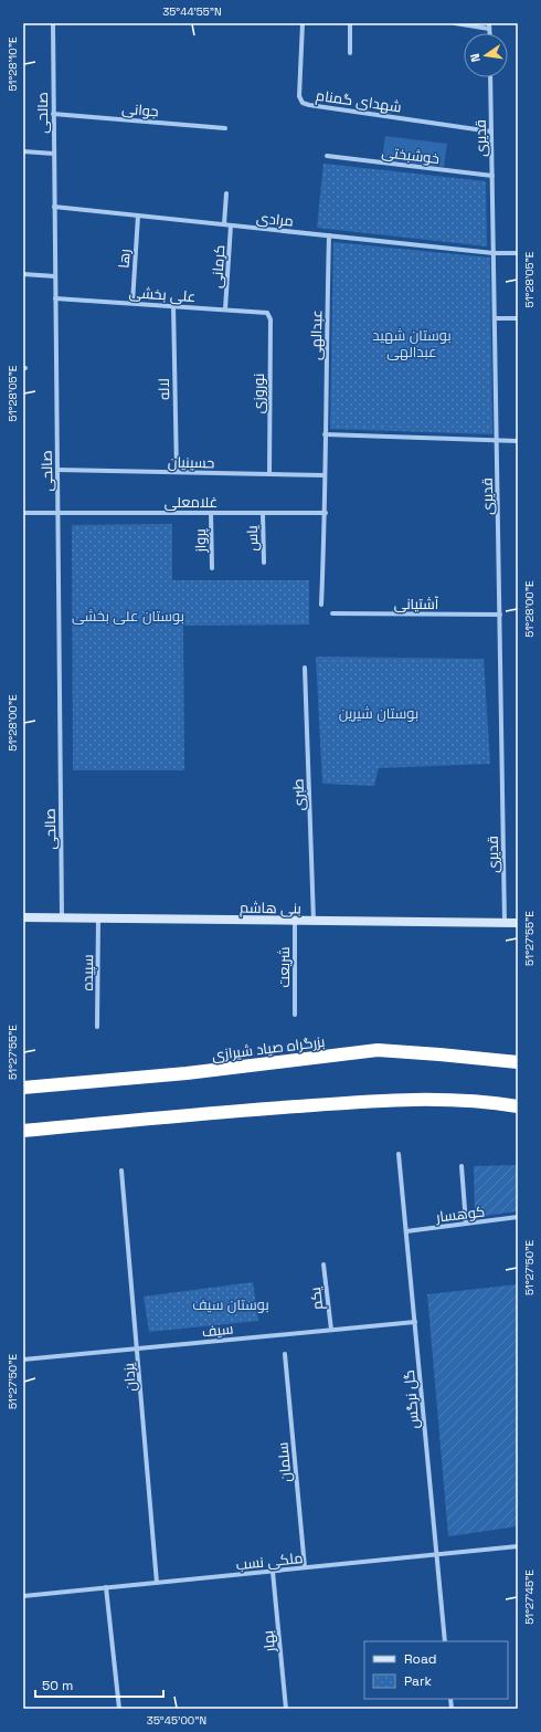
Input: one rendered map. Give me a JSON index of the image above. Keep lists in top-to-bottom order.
{
  "streets": {
    "highway": ["بزرگراه صیاد شیرازی"],
    "main road": ["بنی هاشم"],
    "street": [
      "شهدای گمنام",
      "جوانی",
      "صالحی",
      "قدیری",
      "خوشبختی",
      "مرادی",
      "رها",
      "کرمانی",
      "علی بخشی",
      "عبدالهی",
      "لاله",
      "نوروزی",
      "حسینیان",
      "غلامعلی",
      "یاس",
      "پرواز",
      "آشتیانی",
      "طبری",
      "شریعت",
      "سپیده",
      "کوهسار",
      "یکم",
      "سیف",
      "یزدان",
      "گل نرگس",
      "سلمان",
      "ملکی نسب",
      "بهار"
    ]
  },
  "crossings": [
    ["شهدای گمنام", "قدیری"],
    ["جوانی", "صالحی"],
    ["صالحی", "مرادی"],
    ["صالحی", "علی بخشی"],
    ["صالحی", "حسینیان"],
    ["صالحی", "غلامعلی"],
    ["صالحی", "بنی هاشم"],
    ["قدیری", "خوشبختی"],
    ["قدیری", "مرادی"],
    ["قدیری", "آشتیانی"],
    ["قدیری", "بنی هاشم"],
    ["مرادی", "رها"],
    ["مرادی", "کرمانی"],
    ["مرادی", "عبدالهی"],
    ["رها", "علی بخشی"],
    ["کرمانی", "علی بخشی"],
    ["علی بخشی", "لاله"],
    ["علی بخشی", "نوروزی"],
    ["عبدالهی", "حسینیان"],
    ["عبدالهی", "غلامعلی"],
    ["لاله", "حسینیان"],
    ["نوروزی", "حسینیان"],
    ["غلامعلی", "یاس"],
    ["غلامعلی", "پرواز"],
    ["طبری", "بنی هاشم"],
    ["بنی هاشم", "شریعت"],
    ["بنی هاشم", "سپیده"],
    ["کوهسار", "گل نرگس"],
    ["یکم", "سیف"],
    ["سیف", "یزدان"],
    ["سیف", "گل نرگس"],
    ["یزدان", "ملکی نسب"],
    ["گل نرگس", "ملکی نسب"],
    ["سلمان", "ملکی نسب"],
    ["ملکی نسب", "بهار"]
  ],
  "parks": [
    "بوستان شهید عبدالهی",
    "بوستان علی بخشی",
    "بوستان شیرین",
    "بوستان سیف"
  ],
  "legend": ["Road", "Park"],
  "scale_bar": "50 m",
  "north": "left",
  "coordinates": [
    "35°44'55\"N",
    "51°28'10\"E",
    "51°28'05\"E",
    "51°28'00\"E",
    "51°27'55\"E",
    "51°27'50\"E",
    "51°27'45\"E",
    "35°45'00\"N"
  ]
}
